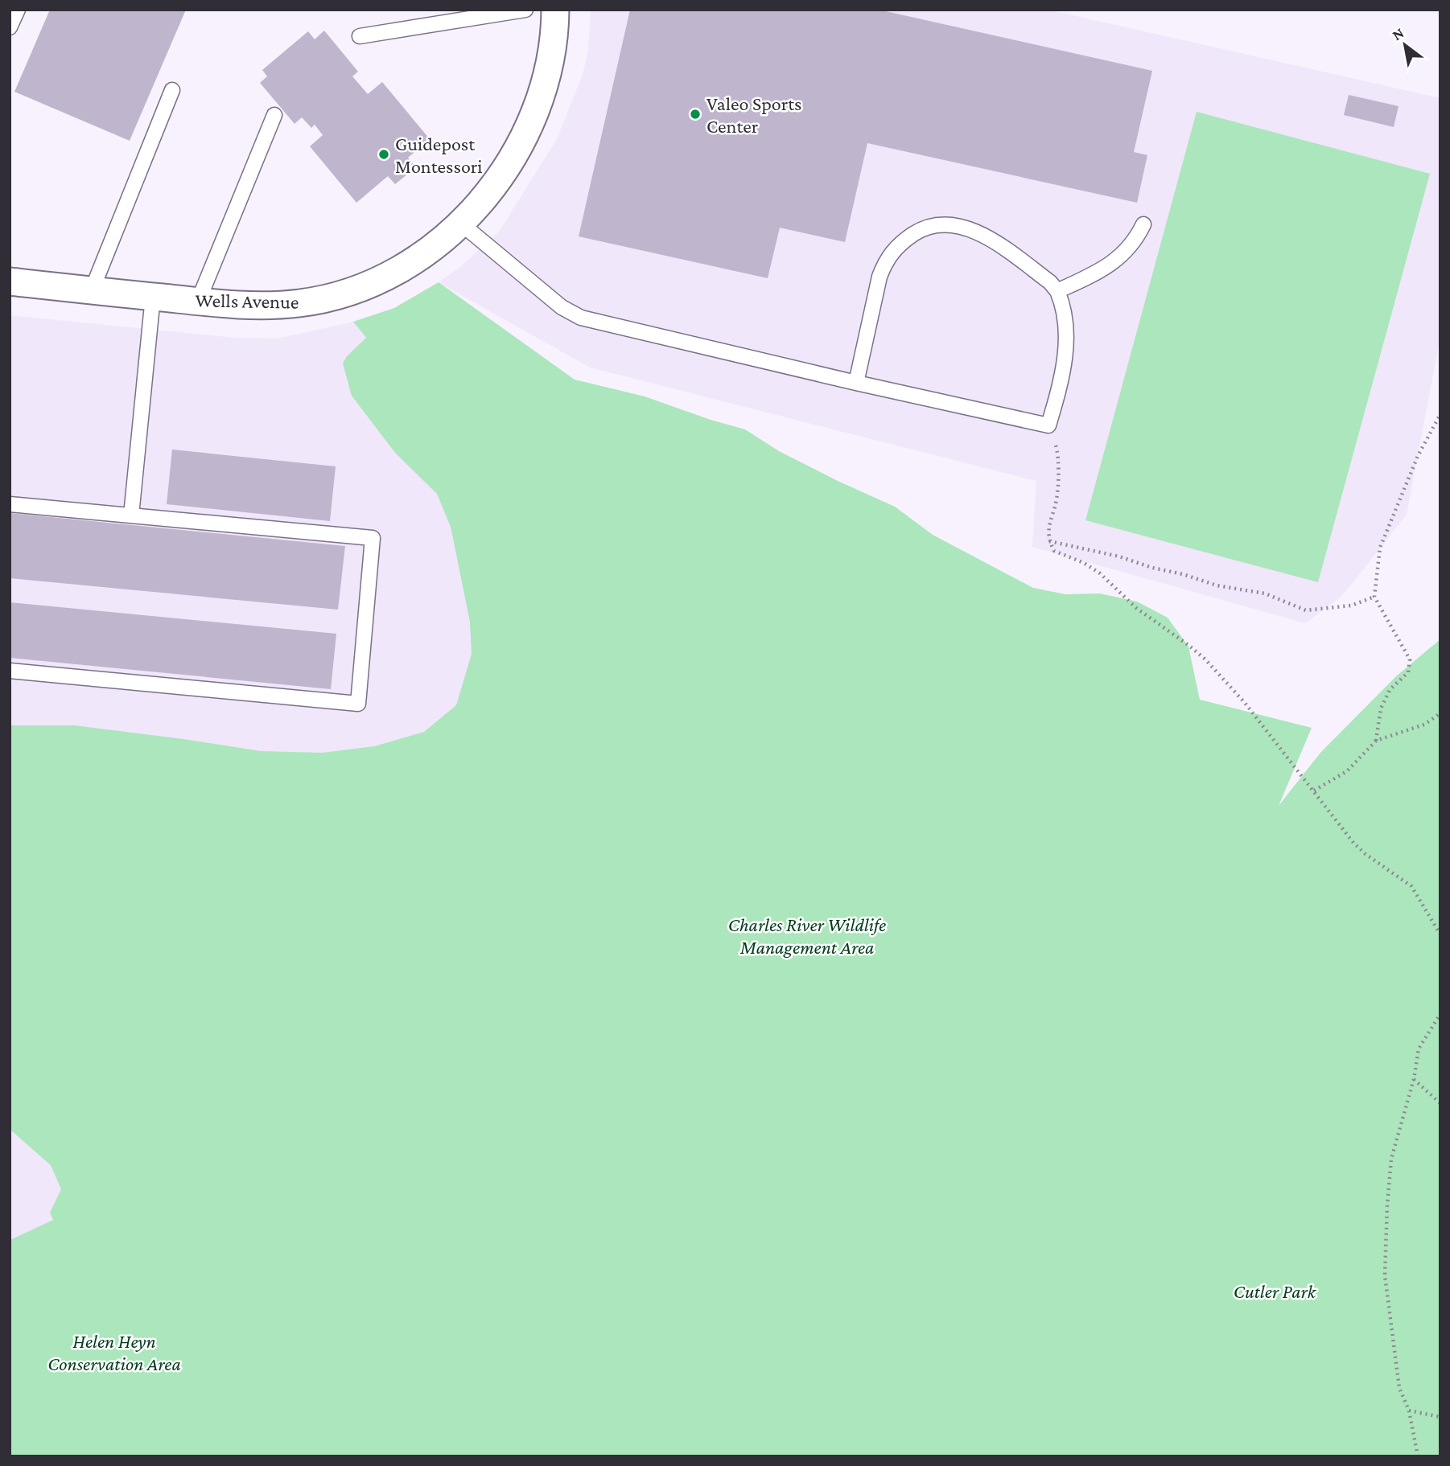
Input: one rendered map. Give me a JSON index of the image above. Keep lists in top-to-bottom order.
{
  "streets": {
    "street": ["Wells Avenue"]
  },
  "parks": ["Charles River Wildlife Management Area", "Cutler Park", "Helen Heyn Conservation Area"],
  "places": ["Valeo Sports Center", "Guidepost Montessori"],
  "north": "top left"
}
